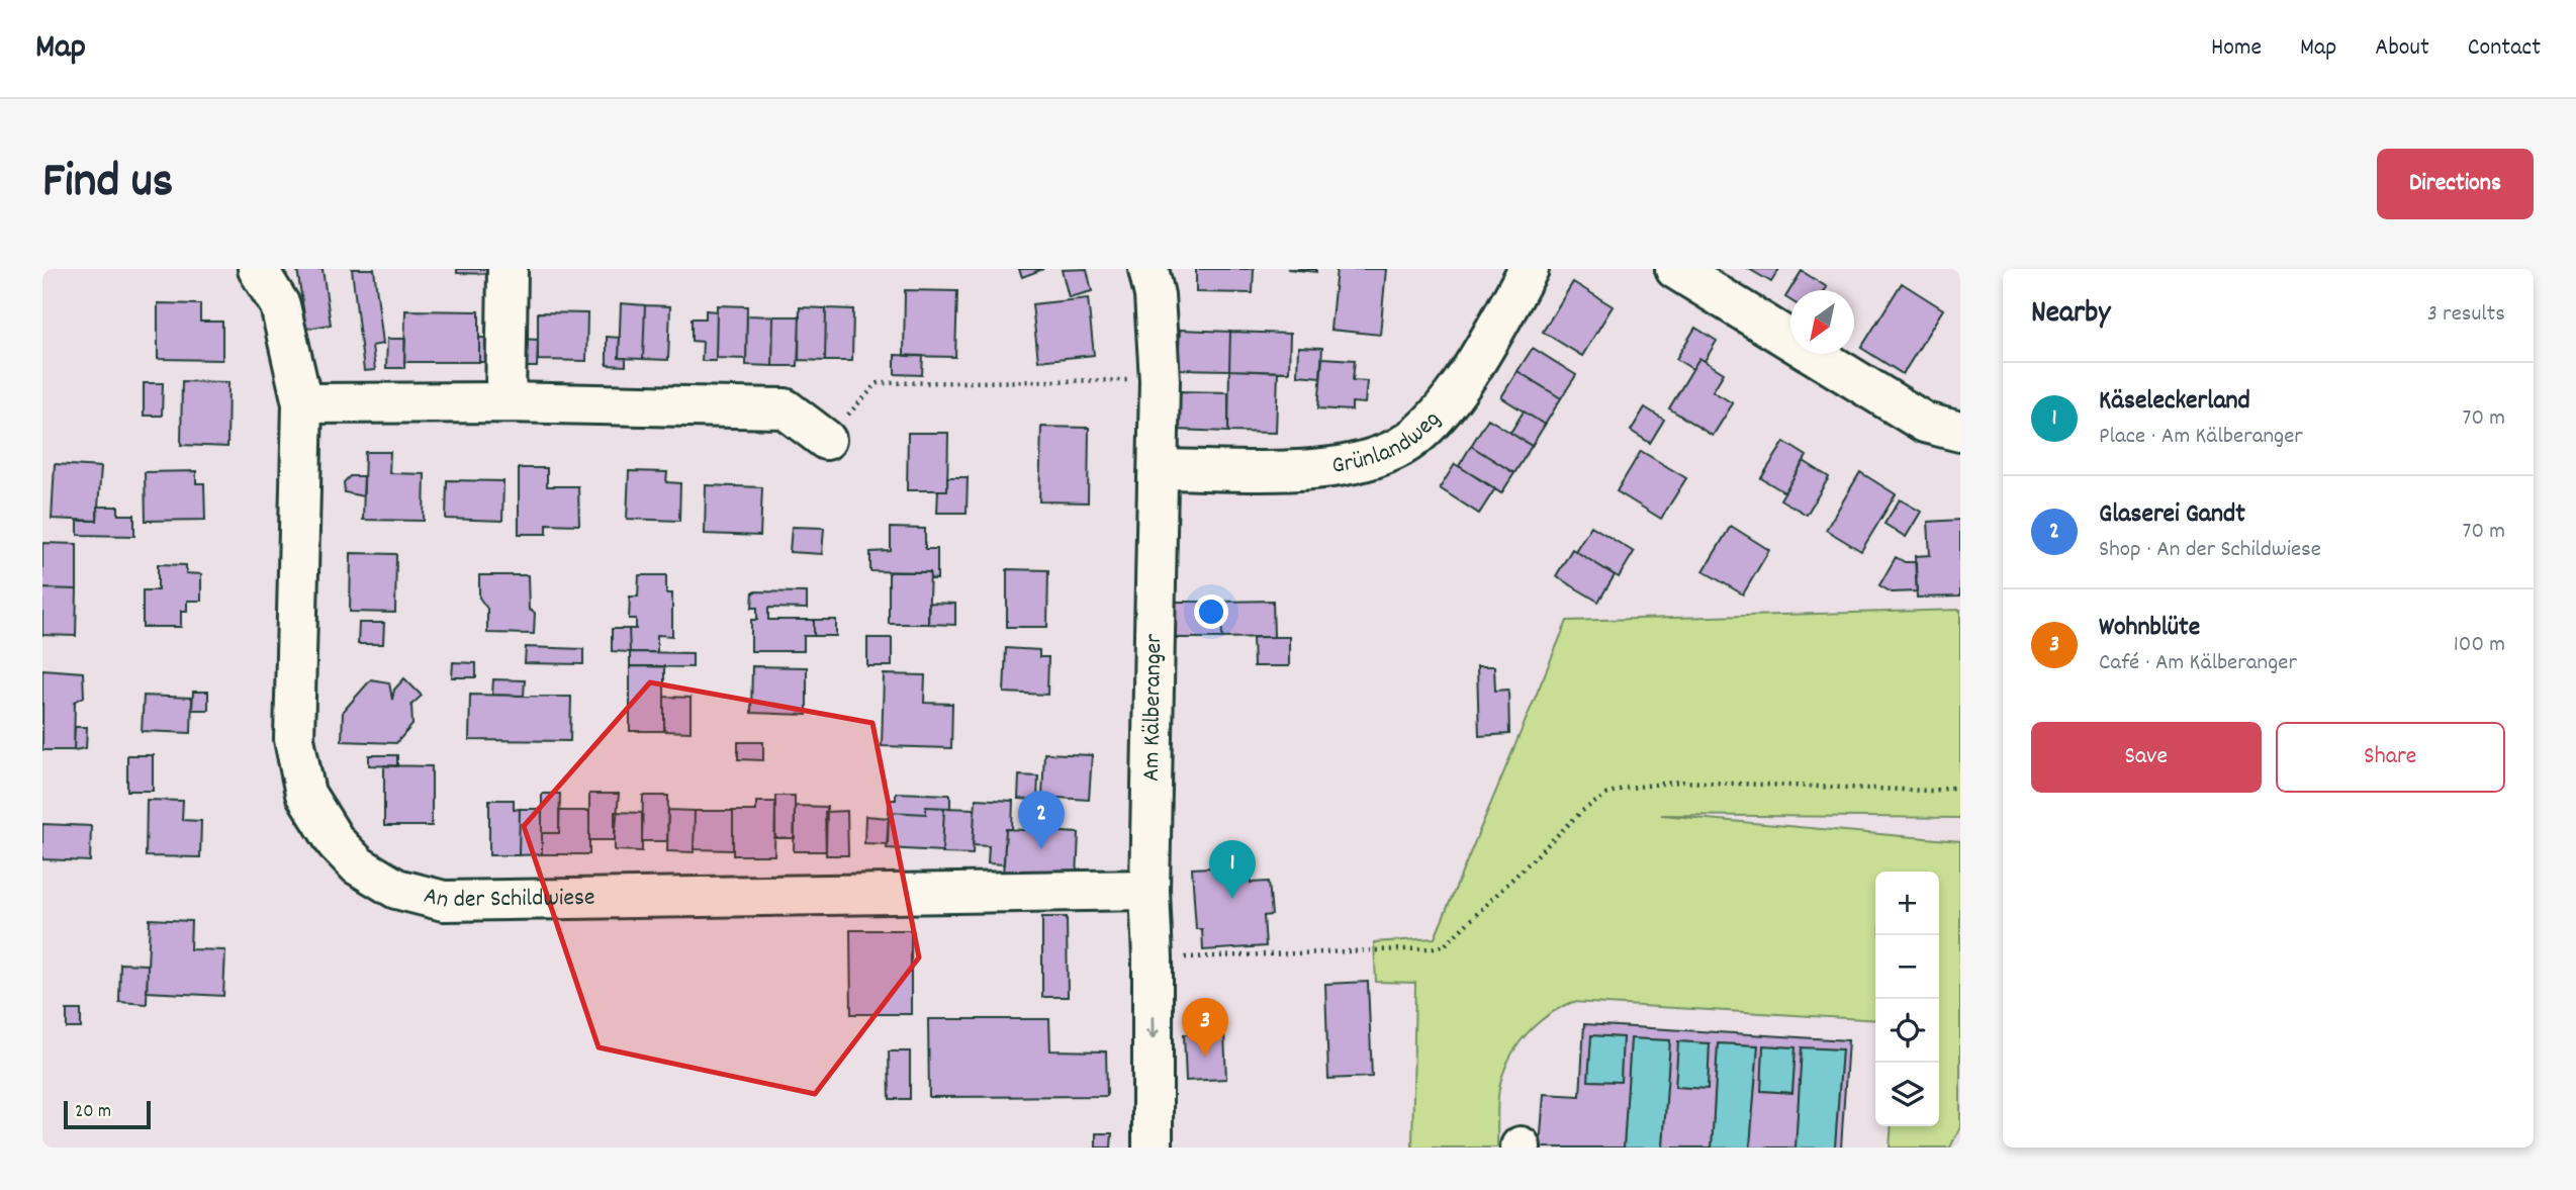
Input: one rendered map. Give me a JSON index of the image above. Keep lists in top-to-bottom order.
{
  "streets": {
    "street": ["Grünlandweg", "Am Kälberanger", "An der Schildwiese"]
  },
  "crossings": [
    ["Grünlandweg", "Am Kälberanger"],
    ["Am Kälberanger", "An der Schildwiese"]
  ],
  "scale_bar": "20 m",
  "north": "bottom left",
  "page": {
    "header": "Map",
    "nav": [
      "Home",
      "Map",
      "About",
      "Contact"
    ],
    "title": "Find us",
    "buttons": [
      "Directions",
      ["Save", "Share"]
    ],
    "heading": ["Nearby", "3 results"],
    "list": [
      {
        "mark": "1",
        "name": "Käseleckerland",
        "note": "Place · Am Kälberanger",
        "value": "70 m"
      },
      {
        "mark": "2",
        "name": "Glaserei Gandt",
        "note": "Shop · An der Schildwiese",
        "value": "70 m"
      },
      {
        "mark": "3",
        "name": "Wohnblüte",
        "note": "Café · Am Kälberanger",
        "value": "100 m"
      }
    ],
    "pins": ["2", "1", "3"],
    "map_buttons": ["+", "−"],
    "scale": "20 m"
  }
}
